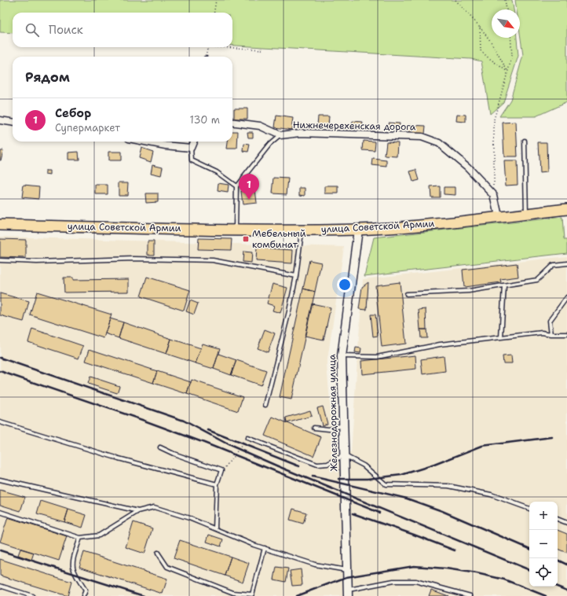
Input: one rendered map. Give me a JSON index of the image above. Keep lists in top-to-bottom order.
{
  "streets": {
    "main road": ["улица Советской Армии"],
    "street": ["Нижнечерехенская дорога", "Железнодорожная улица"]
  },
  "crossings": [
    ["улица Советской Армии", "Железнодорожная улица"]
  ],
  "places": {
    "transit": ["Мебельный комбинат"]
  },
  "north": "bottom right",
  "page": {
    "search": "Поиск",
    "heading": "Рядом",
    "list": [
      {
        "mark": "1",
        "name": "Себор",
        "note": "Супермаркет",
        "value": "130 m"
      }
    ],
    "pins": "1",
    "map_buttons": ["+", "−"]
  }
}
